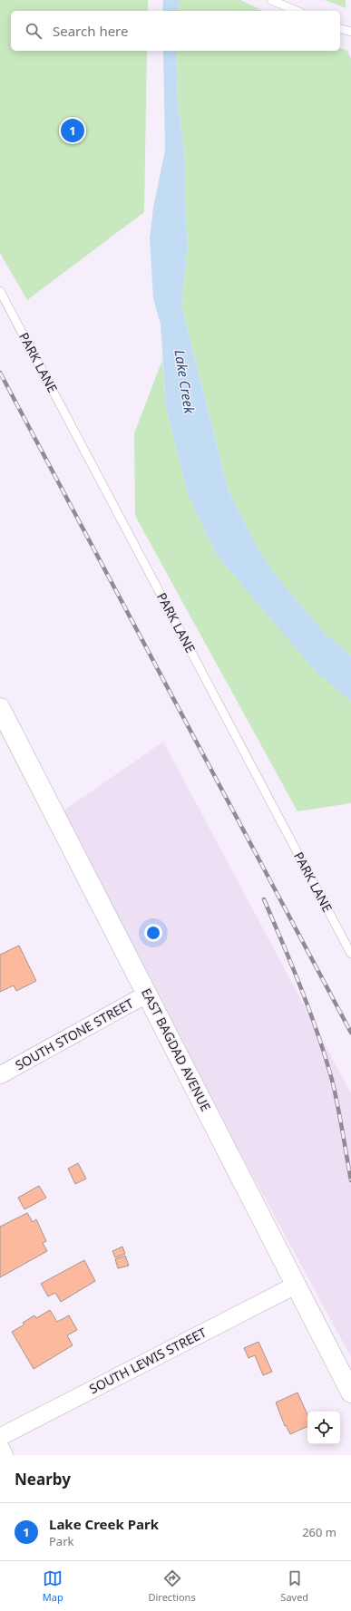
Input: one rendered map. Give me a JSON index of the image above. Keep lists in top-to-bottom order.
{
  "streets": {
    "street": ["SOUTH STONE STREET", "EAST BAGDAD AVENUE", "SOUTH LEWIS STREET"],
    "lane": ["PARK LANE"]
  },
  "crossings": [
    ["SOUTH STONE STREET", "EAST BAGDAD AVENUE"],
    ["EAST BAGDAD AVENUE", "SOUTH LEWIS STREET"]
  ],
  "water": ["Lake Creek"],
  "page": {
    "search": "Search here",
    "pins": "1",
    "heading": "Nearby",
    "list": [
      {
        "mark": "1",
        "name": "Lake Creek Park",
        "note": "Park",
        "value": "260 m"
      }
    ],
    "nav": ["Map", "Directions", "Saved"]
  }
}
